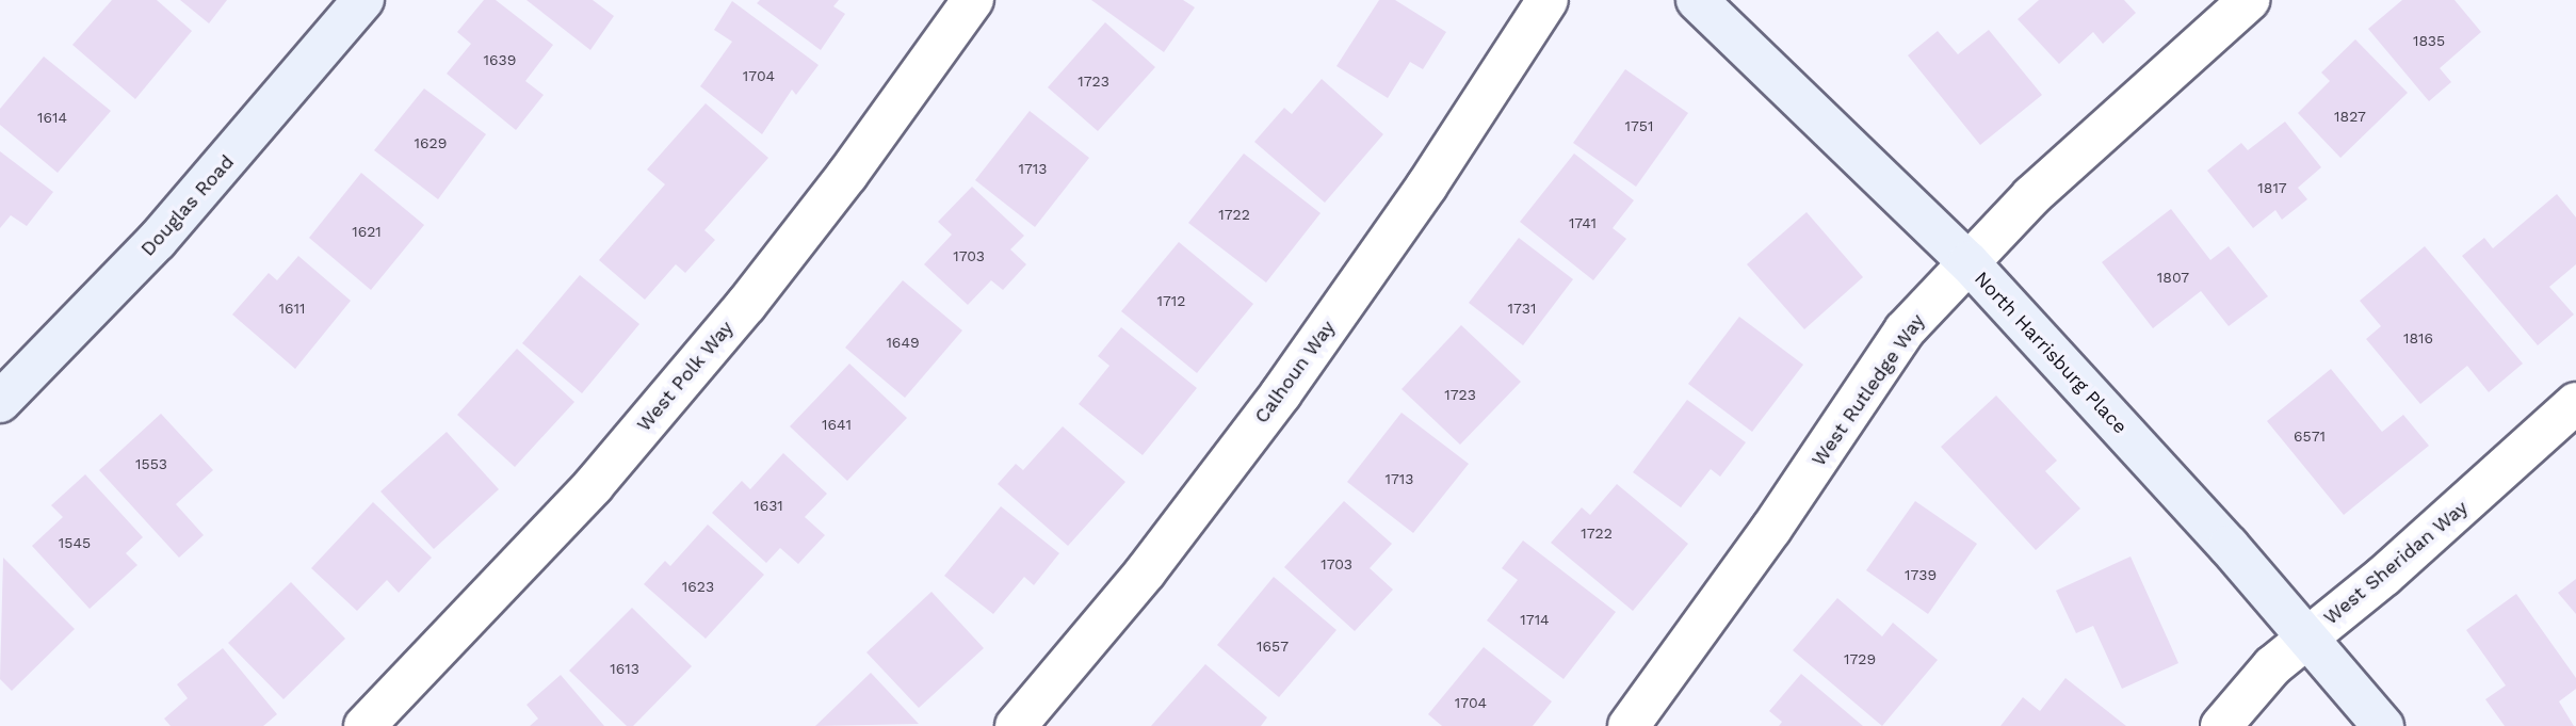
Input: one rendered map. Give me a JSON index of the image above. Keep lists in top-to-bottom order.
{
  "streets": {
    "street": [
      "Douglas Road",
      "North Harrisburg Place",
      "Calhoun Way",
      "West Polk Way",
      "West Rutledge Way",
      "West Sheridan Way"
    ]
  },
  "crossings": [
    ["North Harrisburg Place", "West Rutledge Way"],
    ["North Harrisburg Place", "West Sheridan Way"]
  ],
  "house_numbers": [
    "1835",
    "1639",
    "1704",
    "1723",
    "1827",
    "1614",
    "1751",
    "1629",
    "1713",
    "1817",
    "1722",
    "1741",
    "1621",
    "1703",
    "1807",
    "1712",
    "1611",
    "1731",
    "1816",
    "1649",
    "1723",
    "1641",
    "6571",
    "1553",
    "1713",
    "1631",
    "1722",
    "1545",
    "1703",
    "1739",
    "1623",
    "1714",
    "1657",
    "1729",
    "1613",
    "1704"
  ]
}
